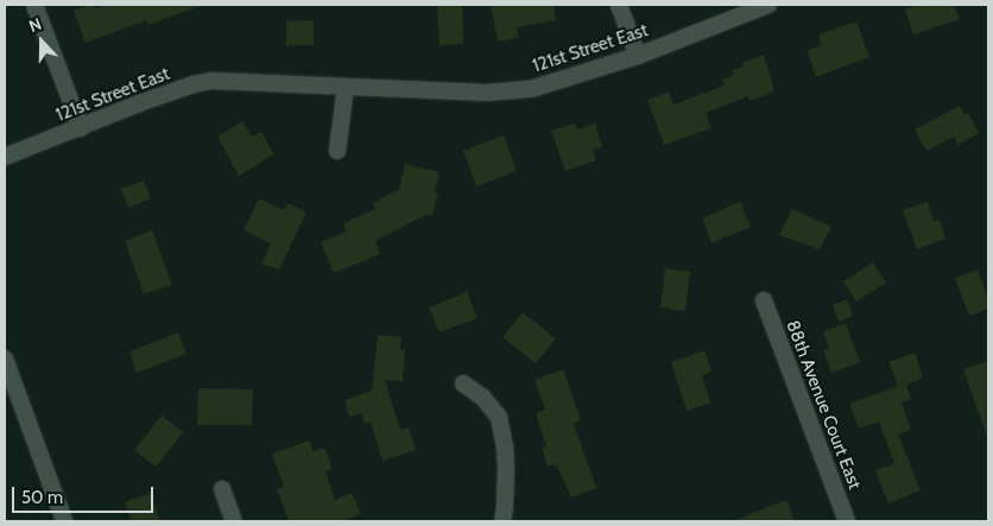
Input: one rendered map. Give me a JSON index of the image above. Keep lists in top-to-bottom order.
{
  "streets": {
    "street": ["121st Street East", "88th Avenue Court East"]
  },
  "scale_bar": "50 m",
  "north": "top"
}
